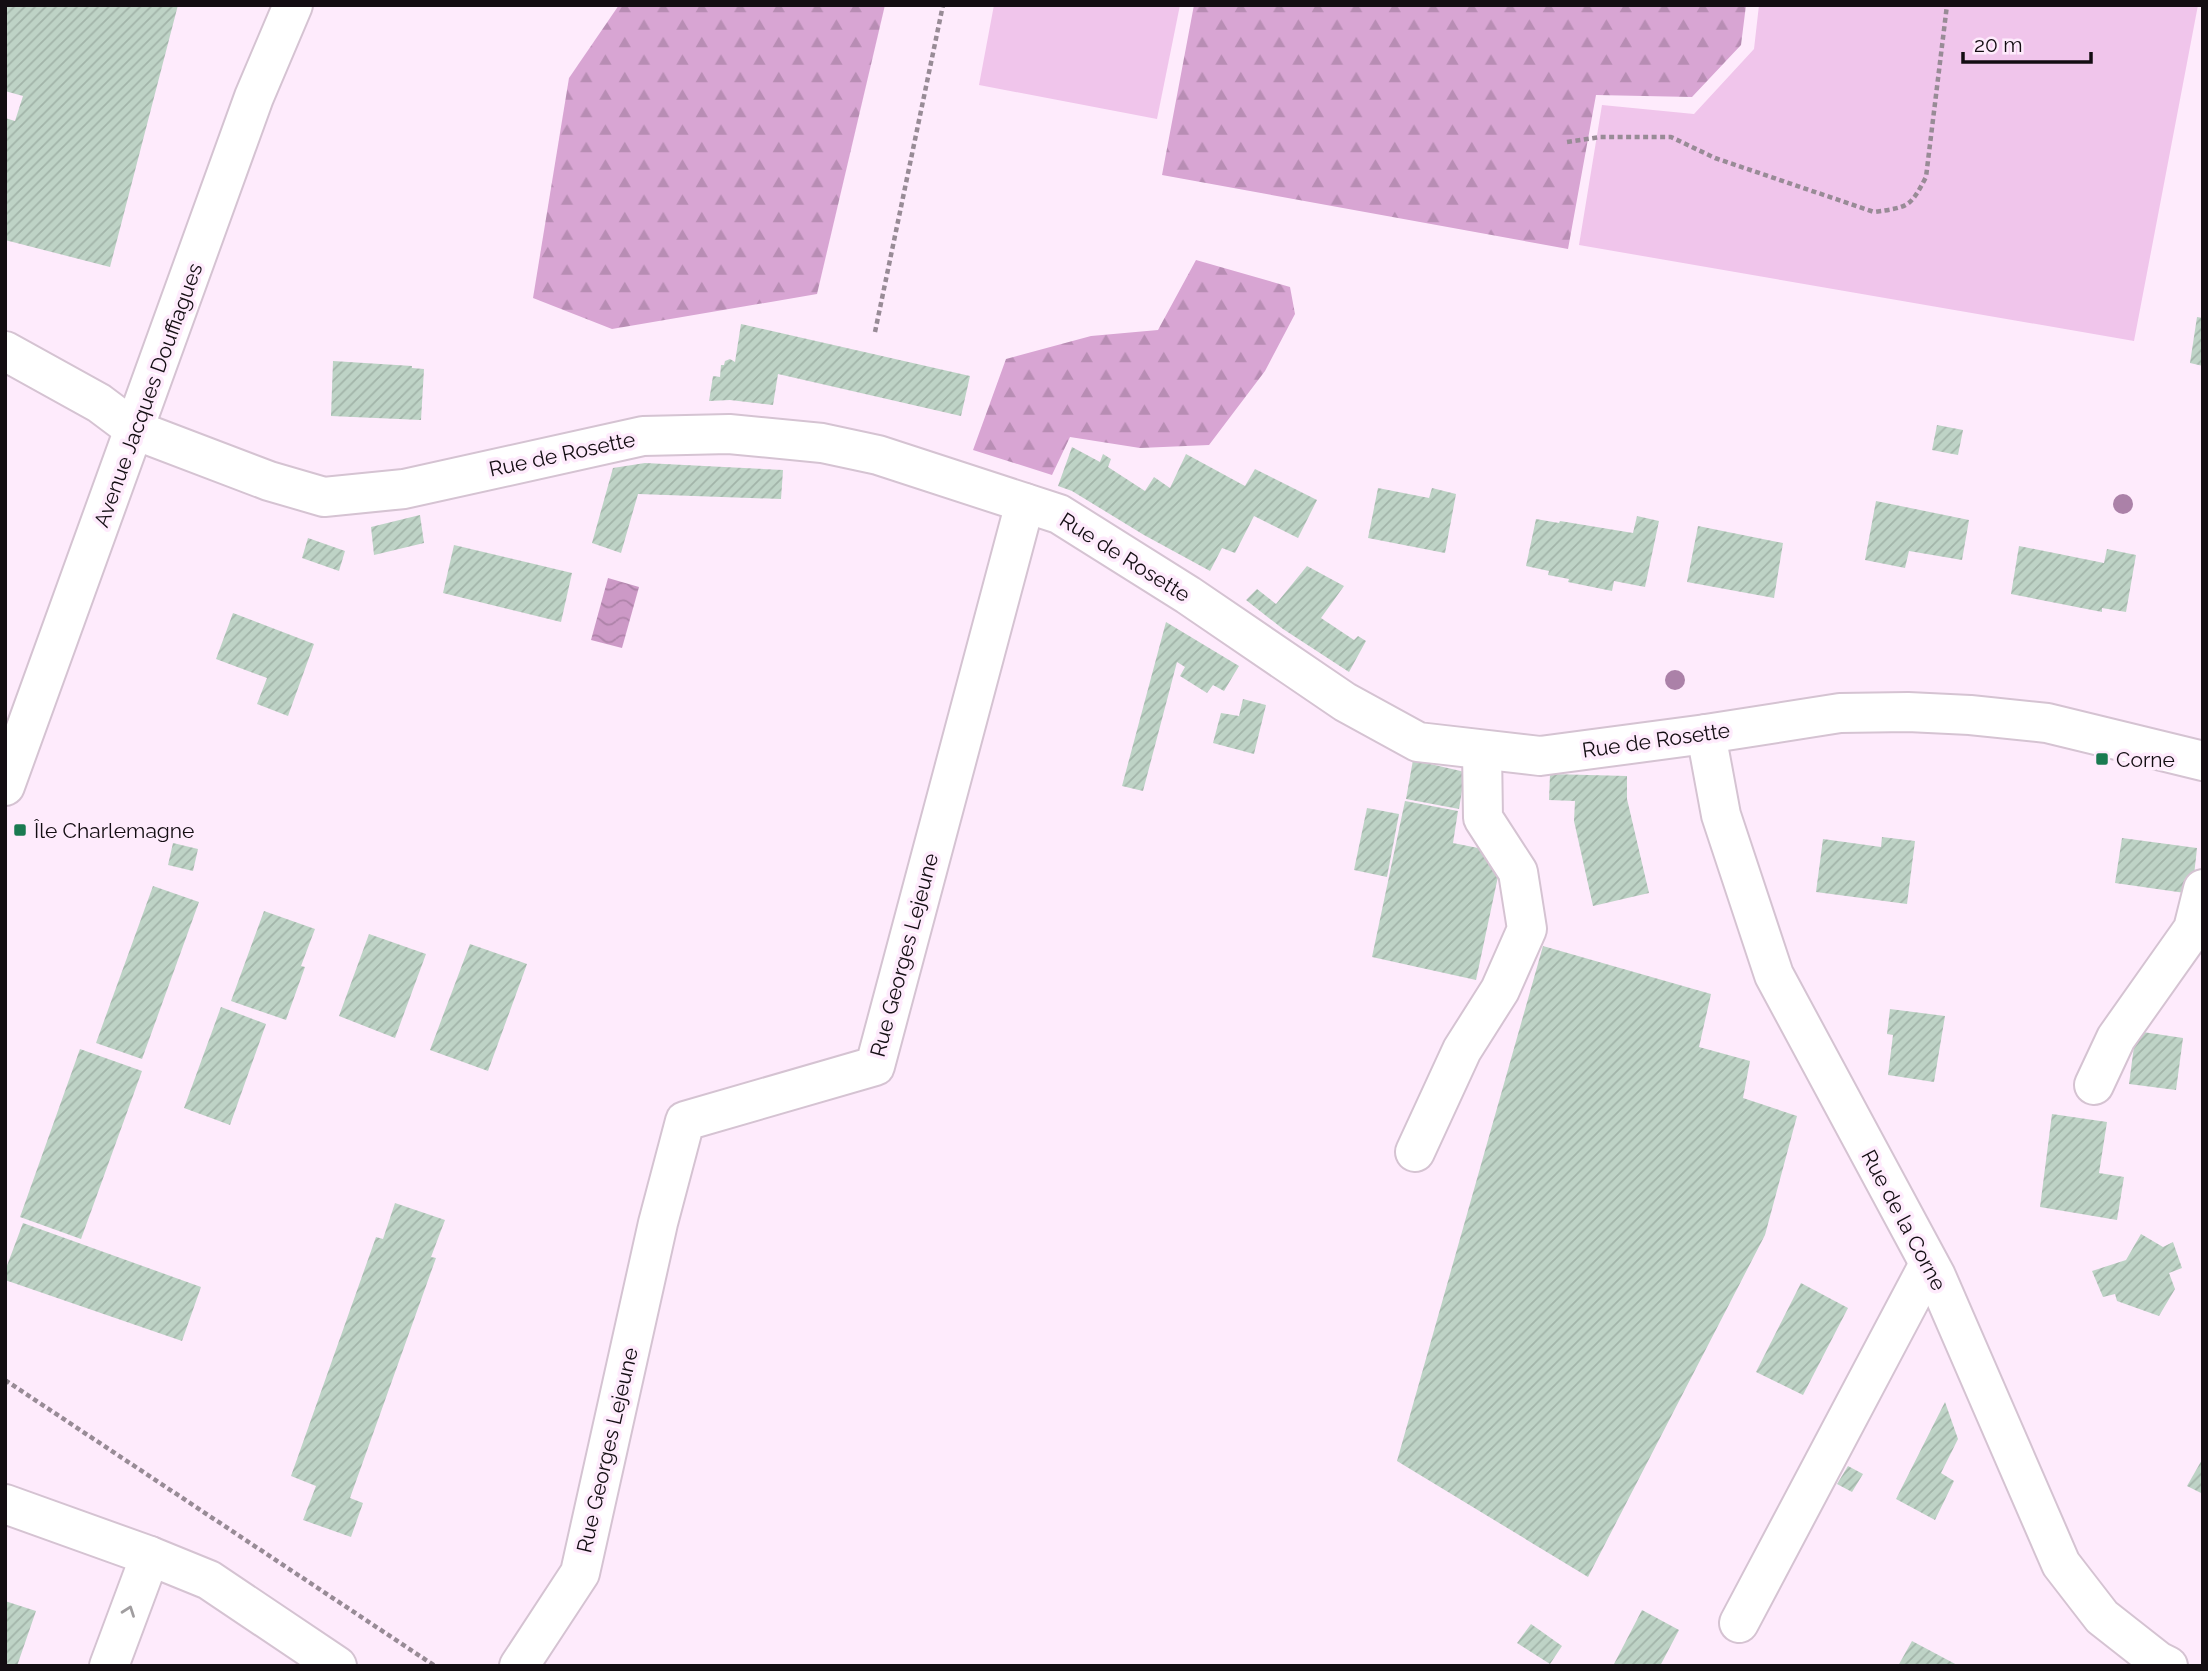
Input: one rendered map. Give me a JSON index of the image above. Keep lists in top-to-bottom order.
{
  "streets": {
    "street": [
      "Avenue Jacques Douffiagues",
      "Rue de Rosette",
      "Rue Georges Lejeune",
      "Rue de la Corne"
    ]
  },
  "crossings": [
    ["Avenue Jacques Douffiagues", "Rue de Rosette"],
    ["Rue de Rosette", "Rue Georges Lejeune"],
    ["Rue de Rosette", "Rue de la Corne"]
  ],
  "places": {
    "transit": ["Corne", "Île Charlemagne"]
  },
  "scale_bar": "20 m"
}
